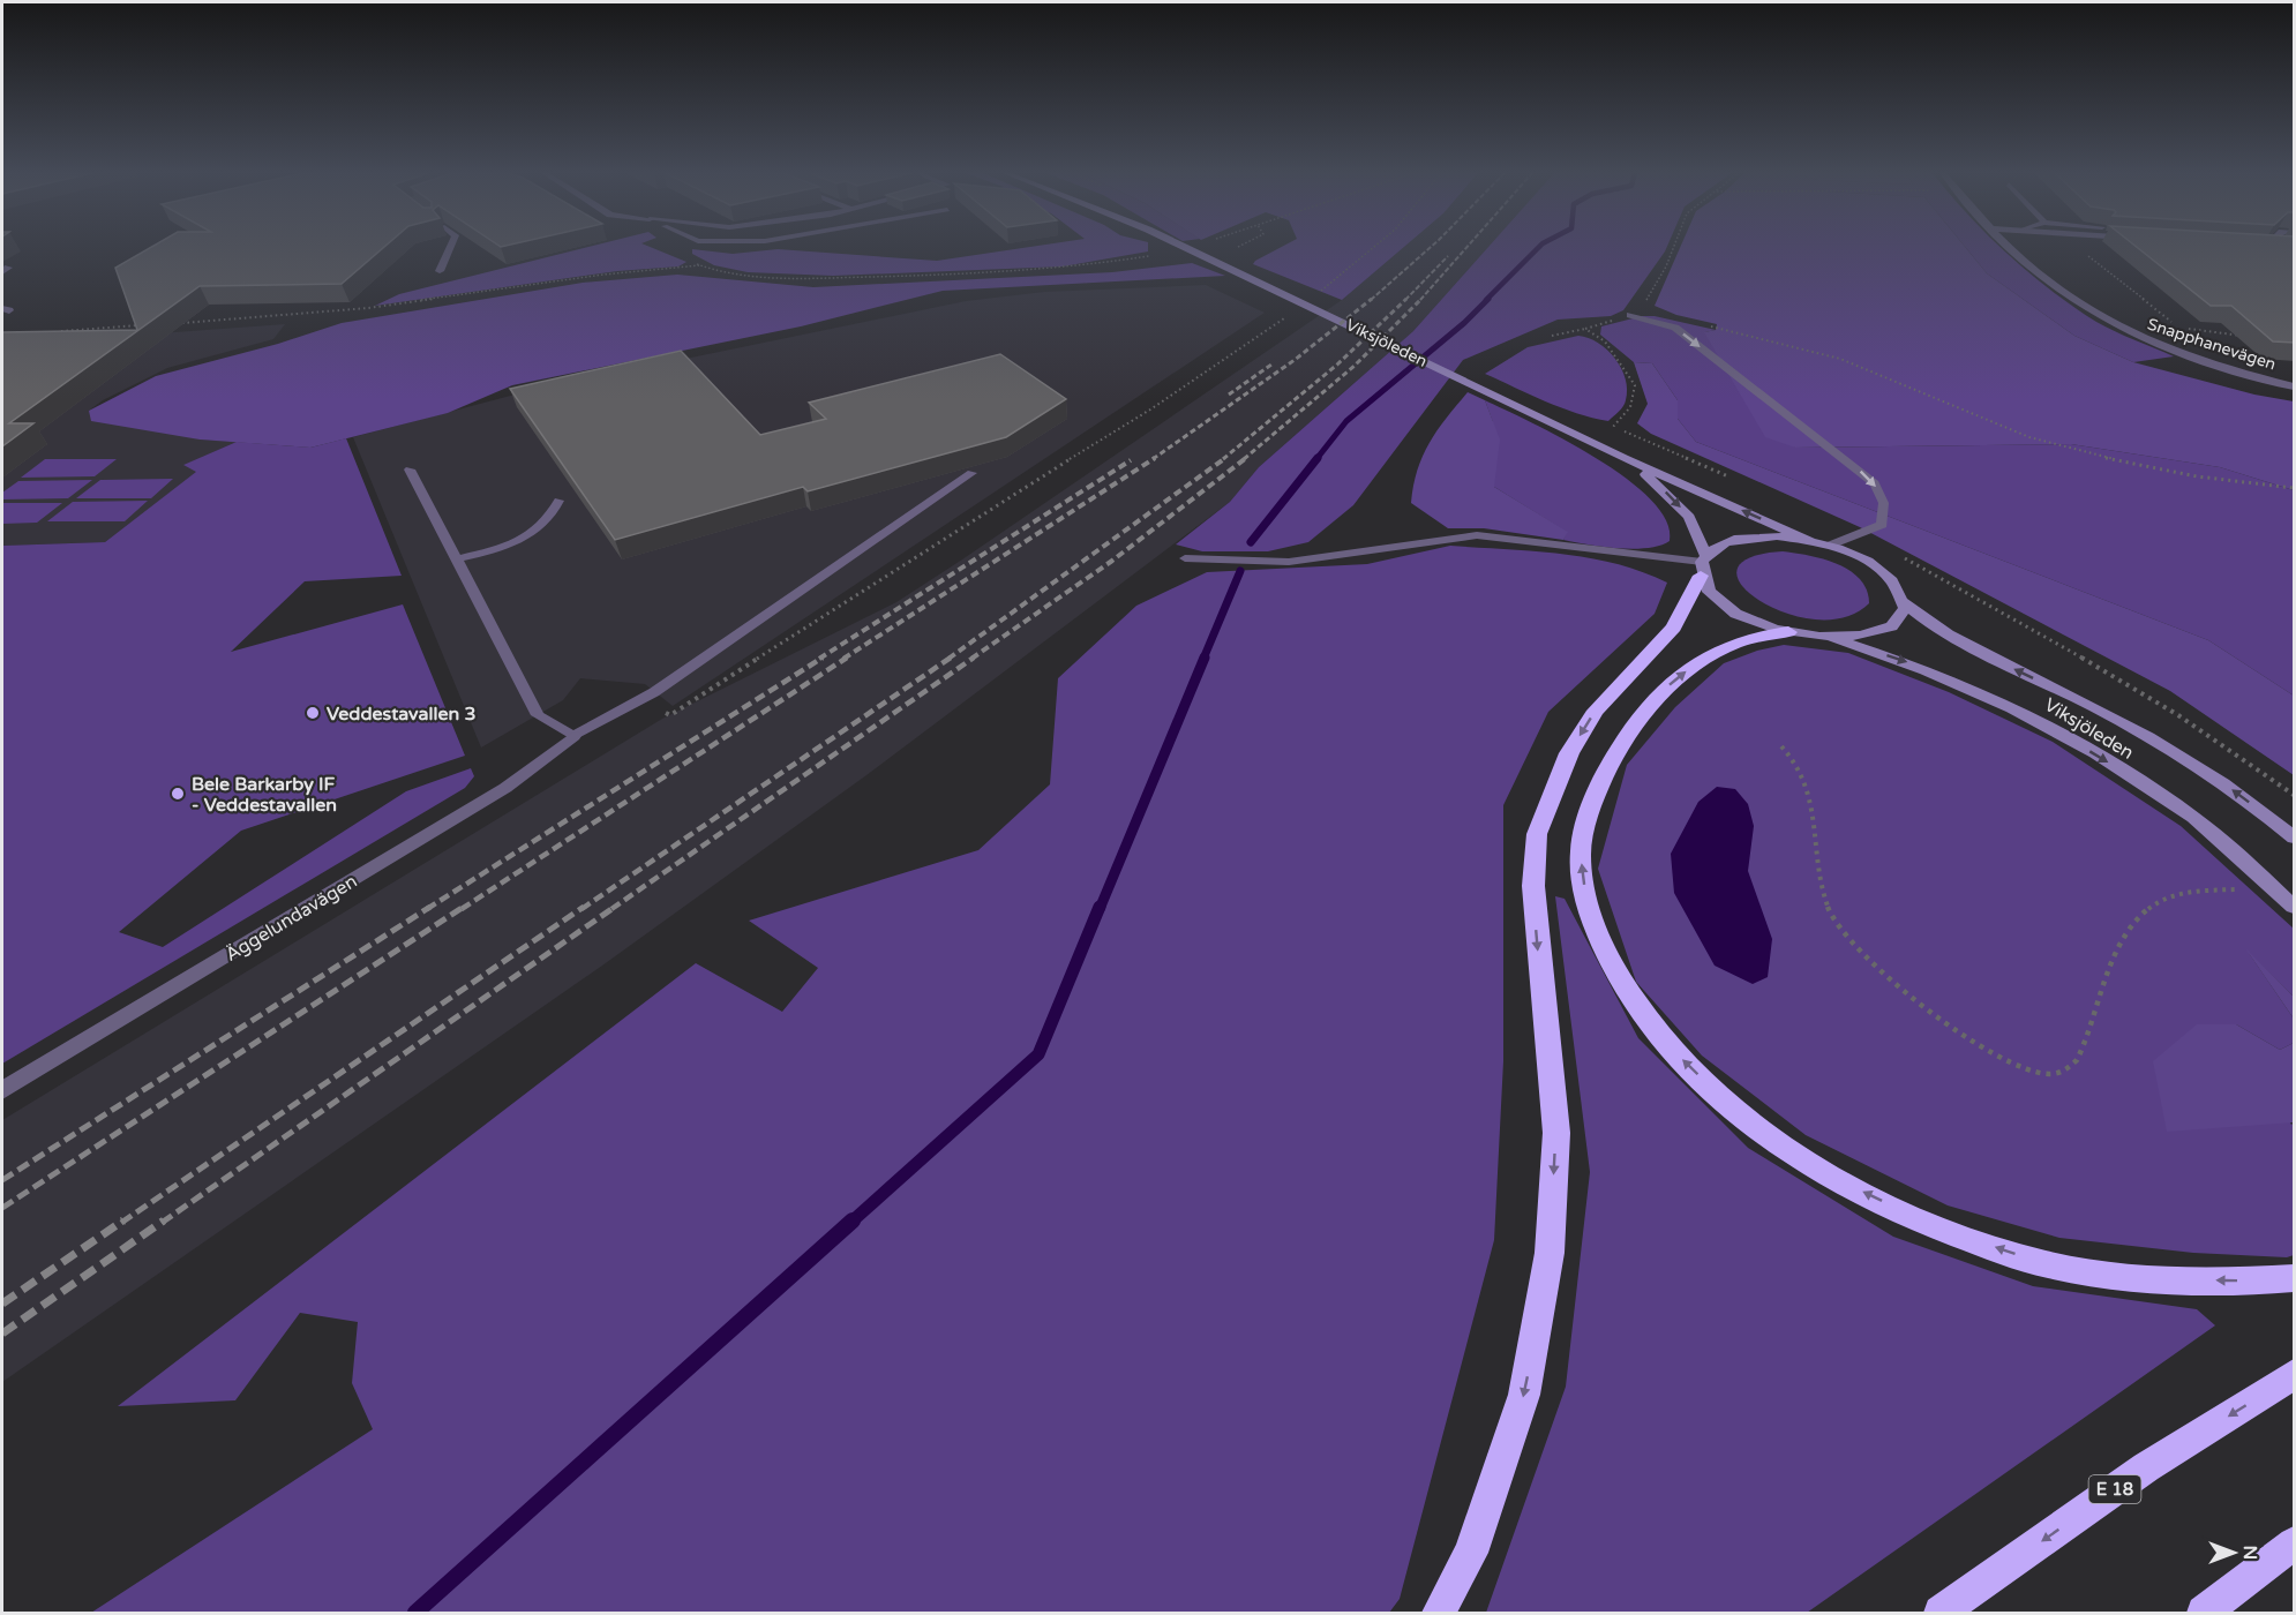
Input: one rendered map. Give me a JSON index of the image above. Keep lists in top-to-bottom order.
{
  "streets": {
    "highway": ["E 18"],
    "main road": ["Viksjöleden"],
    "street": ["Snapphanevägen", "Äggelundavägen"]
  },
  "places": ["Veddestavallen 3", "Bele Barkarby IF - Veddestavallen"],
  "north": "right"
}
